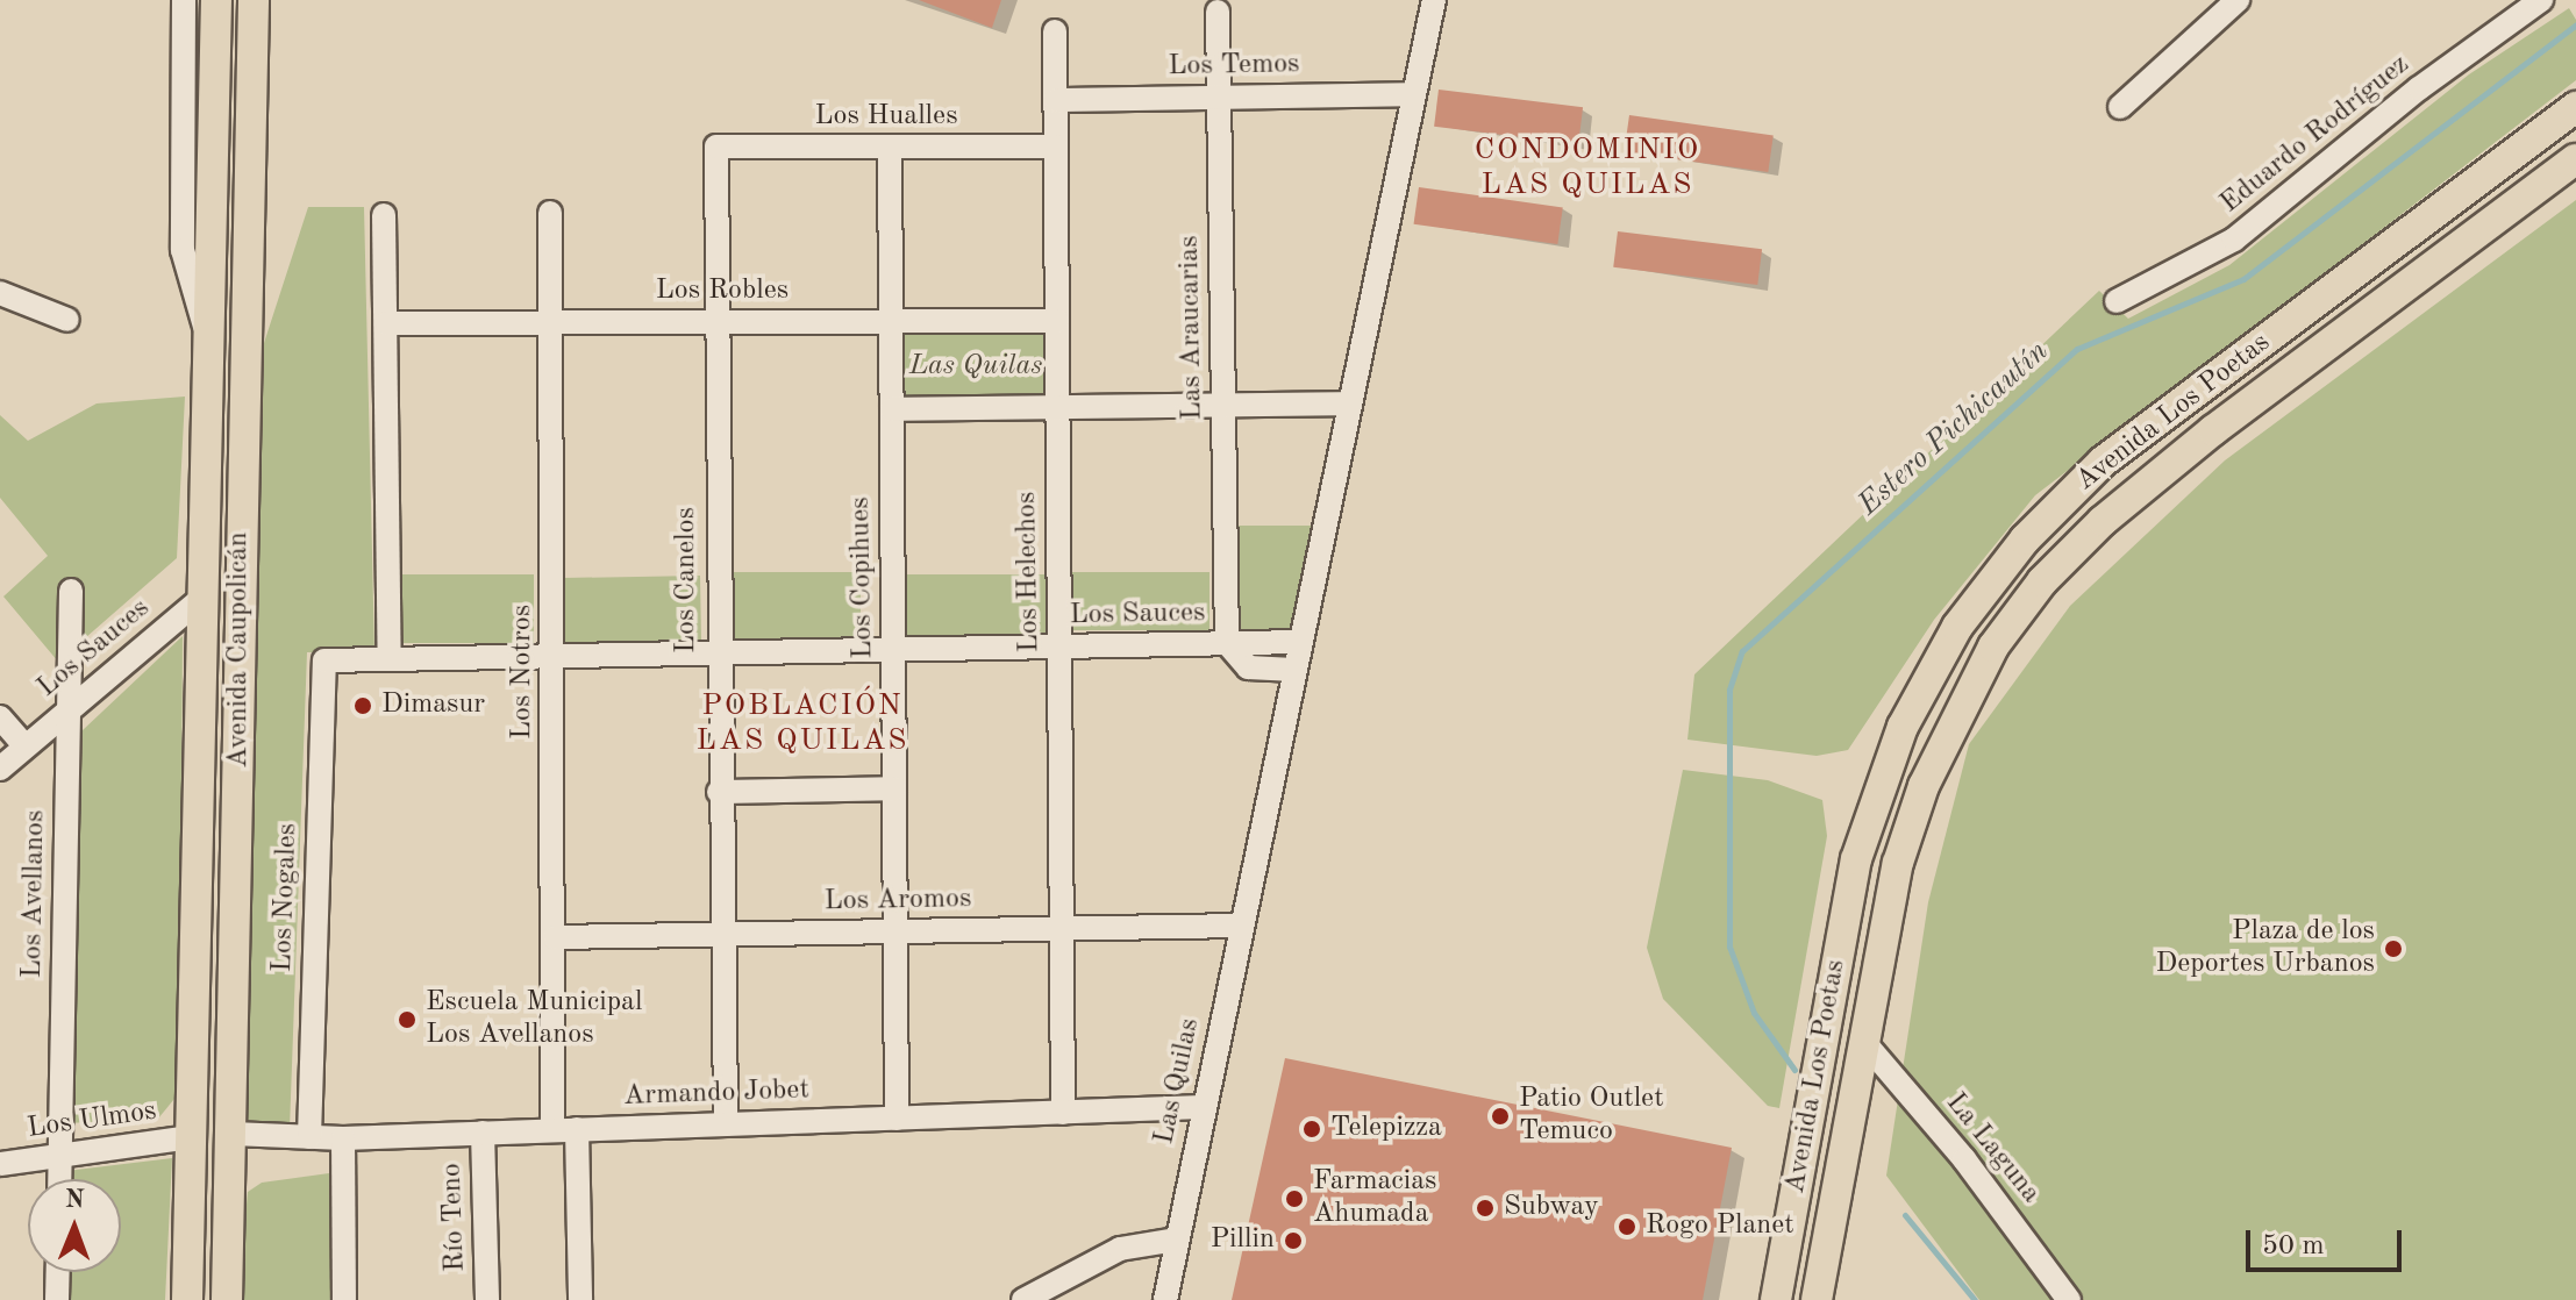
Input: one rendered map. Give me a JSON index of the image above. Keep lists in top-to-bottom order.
{
  "streets": {
    "main road": ["Avenida Los Poetas", "Avenida Caupolicán"],
    "street": [
      "Los Temos",
      "Los Hualles",
      "Eduardo Rodríguez",
      "Los Robles",
      "Las Araucarias",
      "Los Helechos",
      "Los Copihues",
      "Los Canelos",
      "Los Sauces",
      "Los Notros",
      "Los Avellanos",
      "Los Nogales",
      "Los Aromos",
      "Las Quilas",
      "Armando Jobet",
      "Los Ulmos",
      "La Laguna",
      "Río Teno"
    ]
  },
  "crossings": [
    ["Los Temos", "Las Araucarias"],
    ["Los Temos", "Los Helechos"],
    ["Los Temos", "Las Quilas"],
    ["Los Hualles", "Los Helechos"],
    ["Los Hualles", "Los Copihues"],
    ["Los Hualles", "Los Canelos"],
    ["Los Robles", "Los Helechos"],
    ["Los Robles", "Los Copihues"],
    ["Los Robles", "Los Canelos"],
    ["Los Robles", "Los Notros"],
    ["Las Araucarias", "Los Sauces"],
    ["Avenida Los Poetas", "La Laguna"],
    ["Los Helechos", "Los Sauces"],
    ["Los Helechos", "Los Aromos"],
    ["Los Helechos", "Armando Jobet"],
    ["Los Copihues", "Los Sauces"],
    ["Los Copihues", "Los Aromos"],
    ["Los Copihues", "Armando Jobet"],
    ["Los Canelos", "Los Sauces"],
    ["Los Canelos", "Los Aromos"],
    ["Los Canelos", "Armando Jobet"],
    ["Los Sauces", "Avenida Caupolicán"],
    ["Los Sauces", "Los Notros"],
    ["Los Sauces", "Los Avellanos"],
    ["Los Sauces", "Los Nogales"],
    ["Los Sauces", "Las Quilas"],
    ["Avenida Caupolicán", "Armando Jobet"],
    ["Avenida Caupolicán", "Los Ulmos"],
    ["Los Notros", "Los Aromos"],
    ["Los Notros", "Armando Jobet"],
    ["Los Avellanos", "Los Ulmos"],
    ["Los Nogales", "Armando Jobet"],
    ["Los Aromos", "Las Quilas"],
    ["Las Quilas", "Armando Jobet"],
    ["Armando Jobet", "Río Teno"]
  ],
  "districts": ["CONDOMINIO LAS QUILAS", "POBLACIÓN LAS QUILAS"],
  "water": ["Estero Pichicautín"],
  "parks": ["Las Quilas"],
  "places": [
    "Dimasur",
    "Plaza de los Deportes Urbanos",
    "Escuela Municipal Los Avellanos",
    "Patio Outlet Temuco",
    "Telepizza",
    "Farmacias Ahumada",
    "Subway",
    "Rogo Planet",
    "Pillin"
  ],
  "scale_bar": "50 m",
  "north": "top"
}
